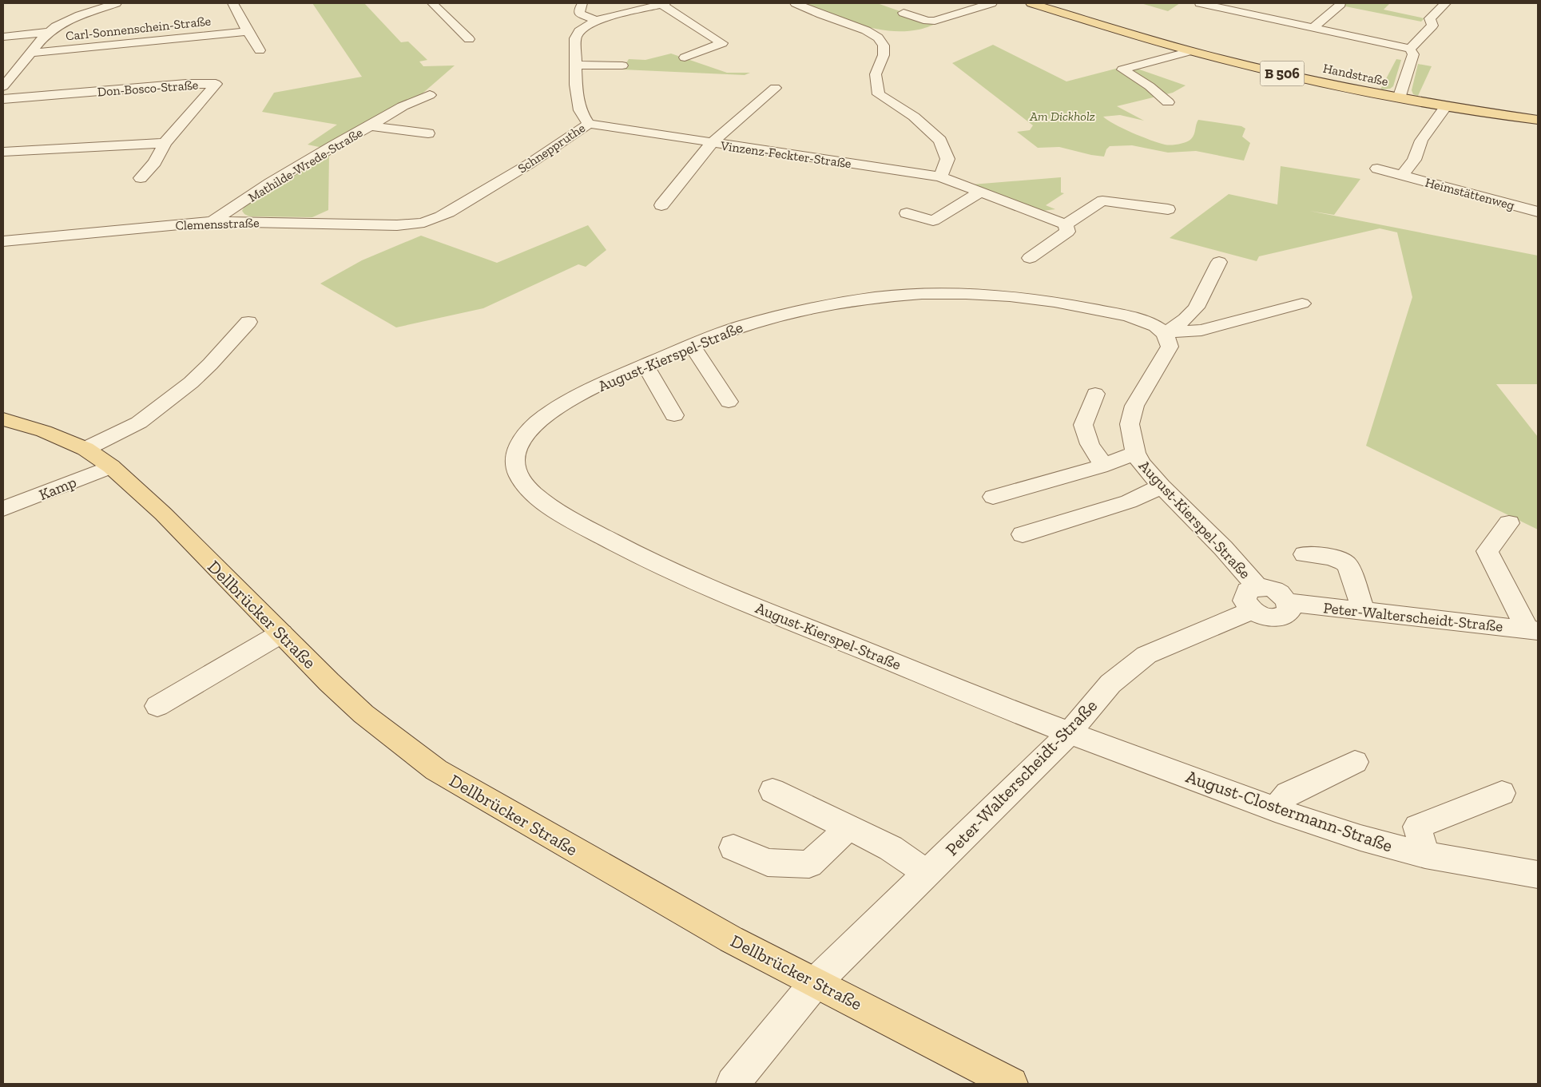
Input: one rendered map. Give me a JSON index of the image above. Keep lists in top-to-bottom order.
{
  "streets": {
    "main road": ["B 506", "Handstraße", "Dellbrücker Straße"],
    "street": [
      "Carl-Sonnenschein-Straße",
      "Don-Bosco-Straße",
      "Schneppruthe",
      "Vinzenz-Feckter-Straße",
      "Mathilde-Wrede-Straße",
      "Heimstättenweg",
      "Clemensstraße",
      "August-Kierspel-Straße",
      "Kamp",
      "Peter-Walterscheidt-Straße",
      "August-Clostermann-Straße"
    ]
  },
  "crossings": [
    ["Handstraße", "Heimstättenweg"],
    ["Schneppruthe", "Vinzenz-Feckter-Straße"],
    ["Schneppruthe", "Clemensstraße"],
    ["Mathilde-Wrede-Straße", "Clemensstraße"],
    ["August-Kierspel-Straße", "Peter-Walterscheidt-Straße"],
    ["August-Kierspel-Straße", "August-Clostermann-Straße"],
    ["Kamp", "Dellbrücker Straße"],
    ["Dellbrücker Straße", "Peter-Walterscheidt-Straße"],
    ["Peter-Walterscheidt-Straße", "August-Clostermann-Straße"]
  ],
  "parks": ["Am Dickholz"]
}
